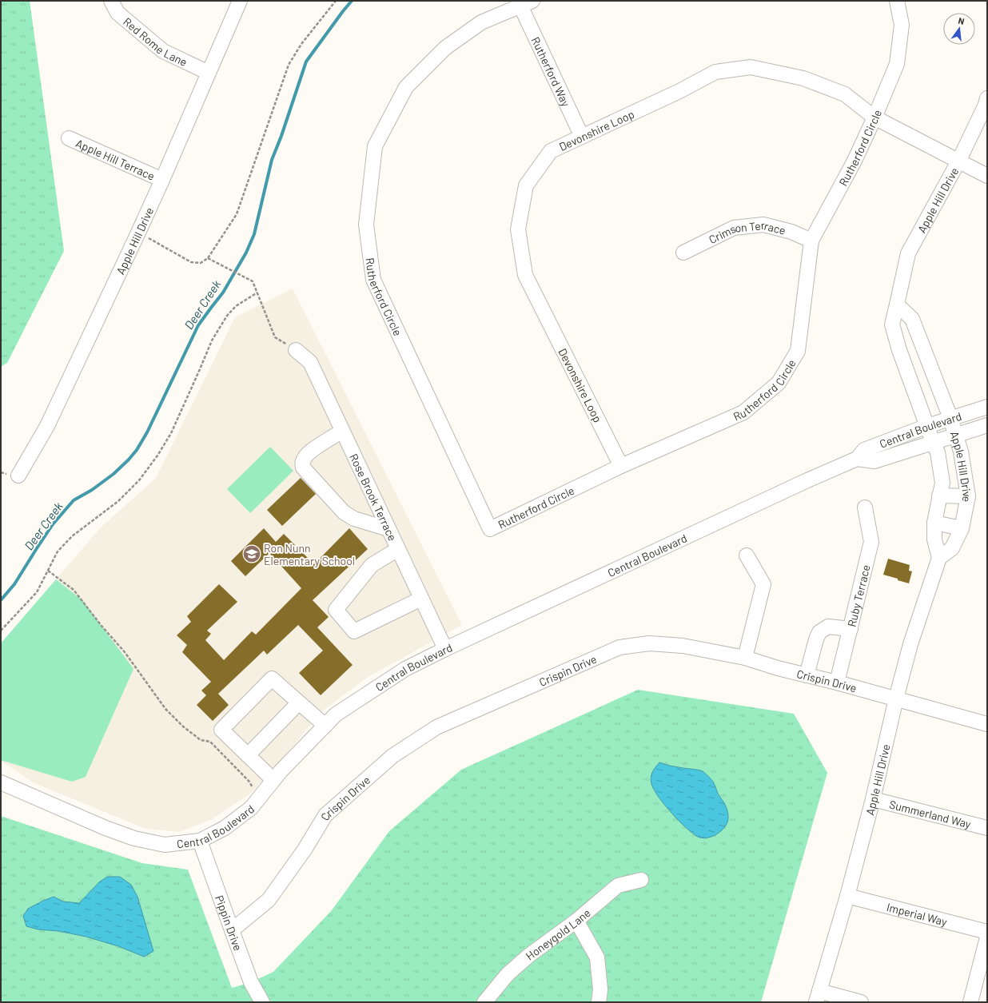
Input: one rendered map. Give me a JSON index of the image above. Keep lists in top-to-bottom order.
{
  "streets": {
    "street": [
      "Red Rome Lane",
      "Rutherford Way",
      "Devonshire Loop",
      "Rutherford Circle",
      "Apple Hill Terrace",
      "Apple Hill Drive",
      "Crimson Terrace",
      "Central Boulevard",
      "Rose Brook Terrace",
      "Ruby Terrace",
      "Crispin Drive",
      "Summerland Way",
      "Imperial Way",
      "Pippin Drive",
      "Honeygold Lane"
    ]
  },
  "crossings": [
    ["Red Rome Lane", "Apple Hill Drive"],
    ["Rutherford Way", "Devonshire Loop"],
    ["Rutherford Way", "Rutherford Circle"],
    ["Devonshire Loop", "Rutherford Circle"],
    ["Devonshire Loop", "Apple Hill Drive"],
    ["Rutherford Circle", "Crimson Terrace"],
    ["Apple Hill Terrace", "Apple Hill Drive"],
    ["Apple Hill Drive", "Central Boulevard"],
    ["Apple Hill Drive", "Crispin Drive"],
    ["Apple Hill Drive", "Summerland Way"],
    ["Apple Hill Drive", "Imperial Way"],
    ["Central Boulevard", "Rose Brook Terrace"],
    ["Central Boulevard", "Pippin Drive"],
    ["Ruby Terrace", "Crispin Drive"],
    ["Crispin Drive", "Pippin Drive"]
  ],
  "water": ["Deer Creek"],
  "places": {
    "school or university": ["Ron Nunn Elementary School"]
  },
  "north": "top"
}
